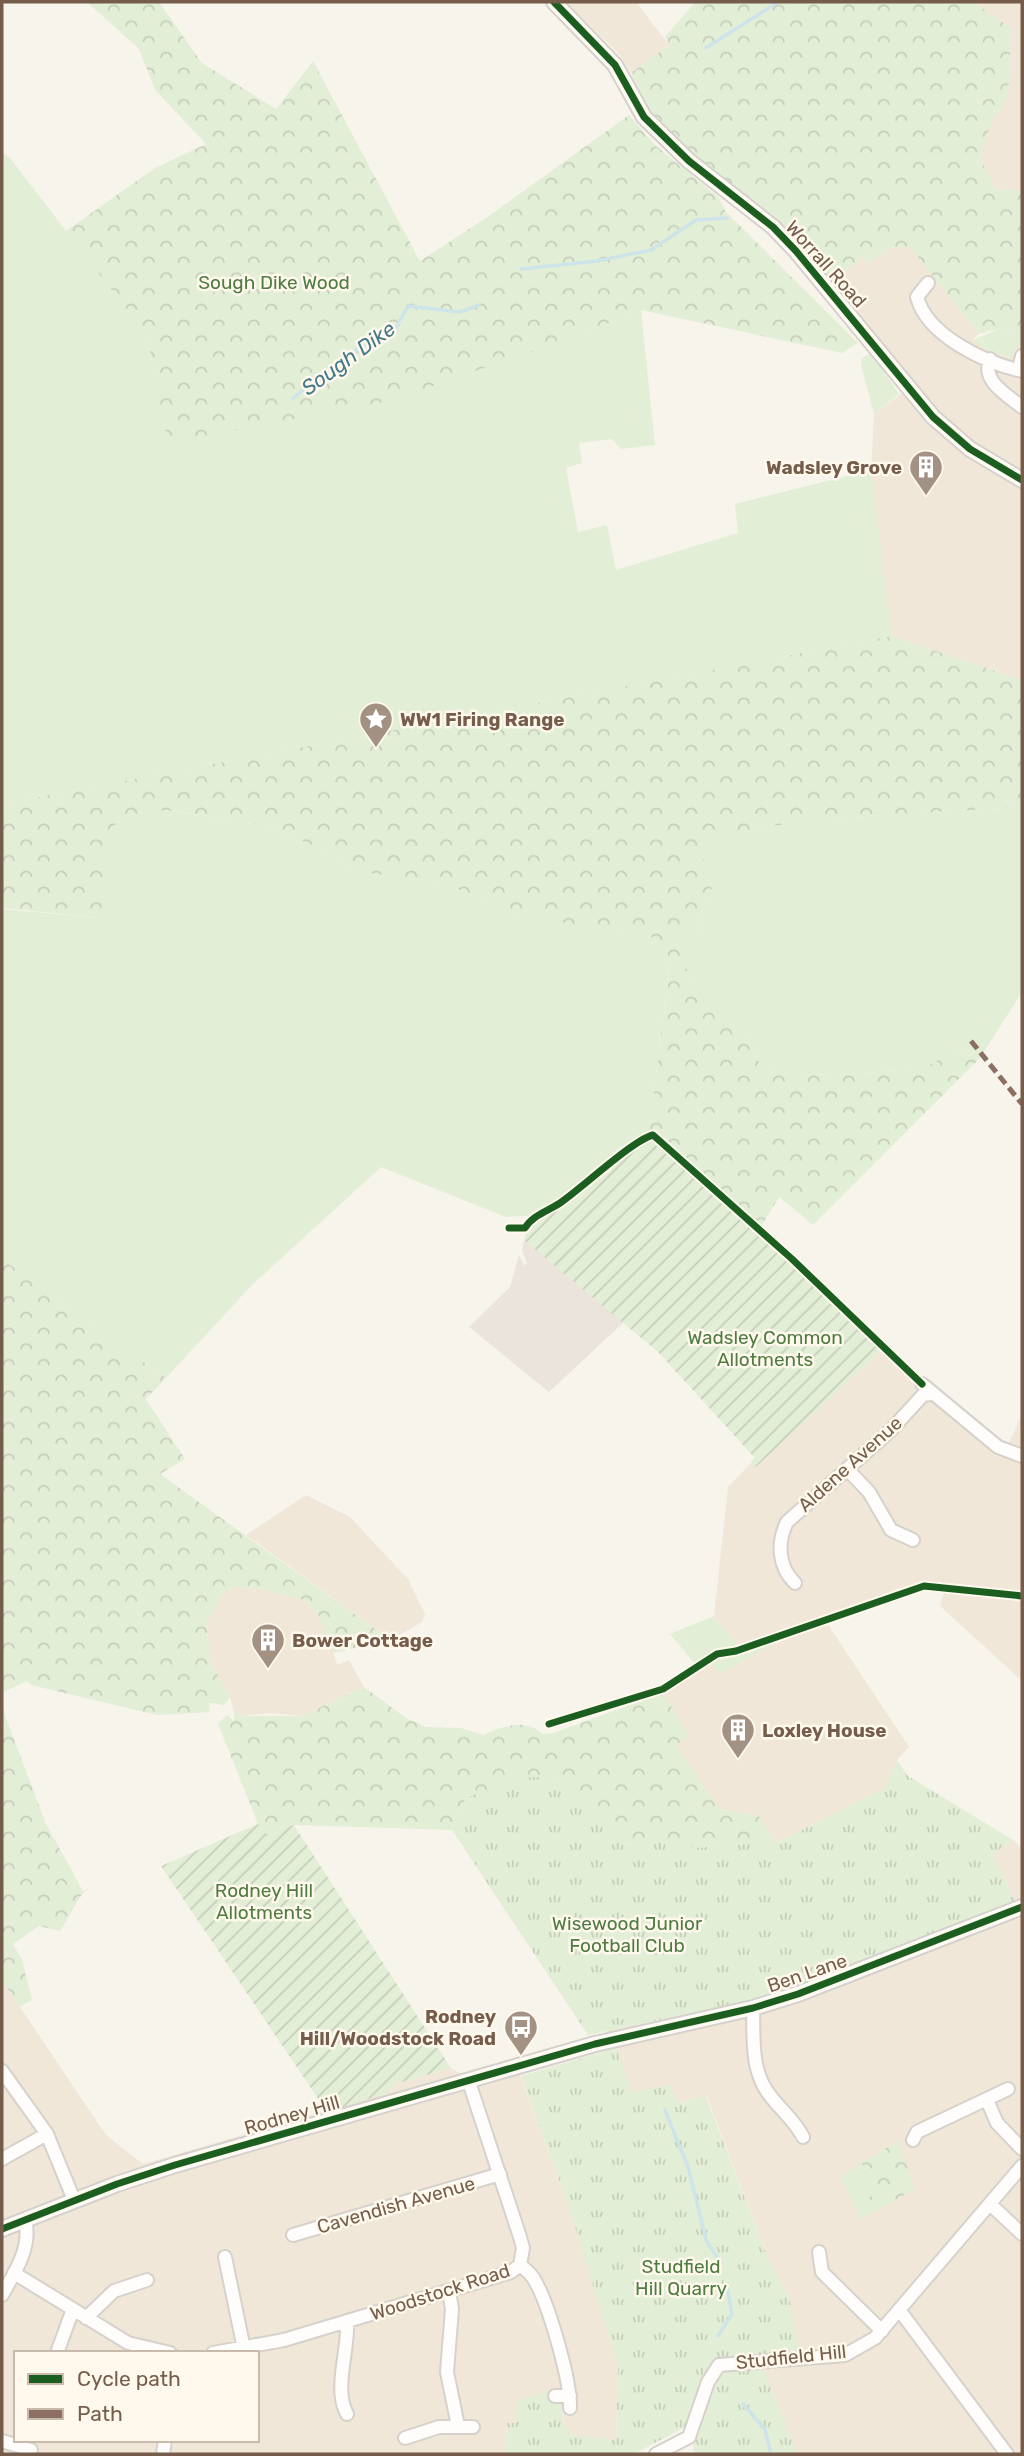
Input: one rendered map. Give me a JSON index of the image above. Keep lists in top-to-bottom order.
{
  "streets": {
    "street": [
      "Worrall Road",
      "Aldene Avenue",
      "Ben Lane",
      "Rodney Hill",
      "Cavendish Avenue",
      "Woodstock Road",
      "Studfield Hill"
    ]
  },
  "crossings": [
    ["Ben Lane", "Rodney Hill"],
    ["Rodney Hill", "Woodstock Road"],
    ["Cavendish Avenue", "Woodstock Road"]
  ],
  "water": ["Sough Dike"],
  "parks": [
    "Sough Dike Wood",
    "Wadsley Common Allotments",
    "Rodney Hill Allotments",
    "Wisewood Junior Football Club",
    "Studfield Hill Quarry"
  ],
  "places": {
    "building": ["Wadsley Grove", "Bower Cottage", "Loxley House"],
    "place": ["WW1 Firing Range"],
    "bus stop": ["Rodney Hill/Woodstock Road"]
  },
  "legend": ["Cycle path", "Path"]
}
